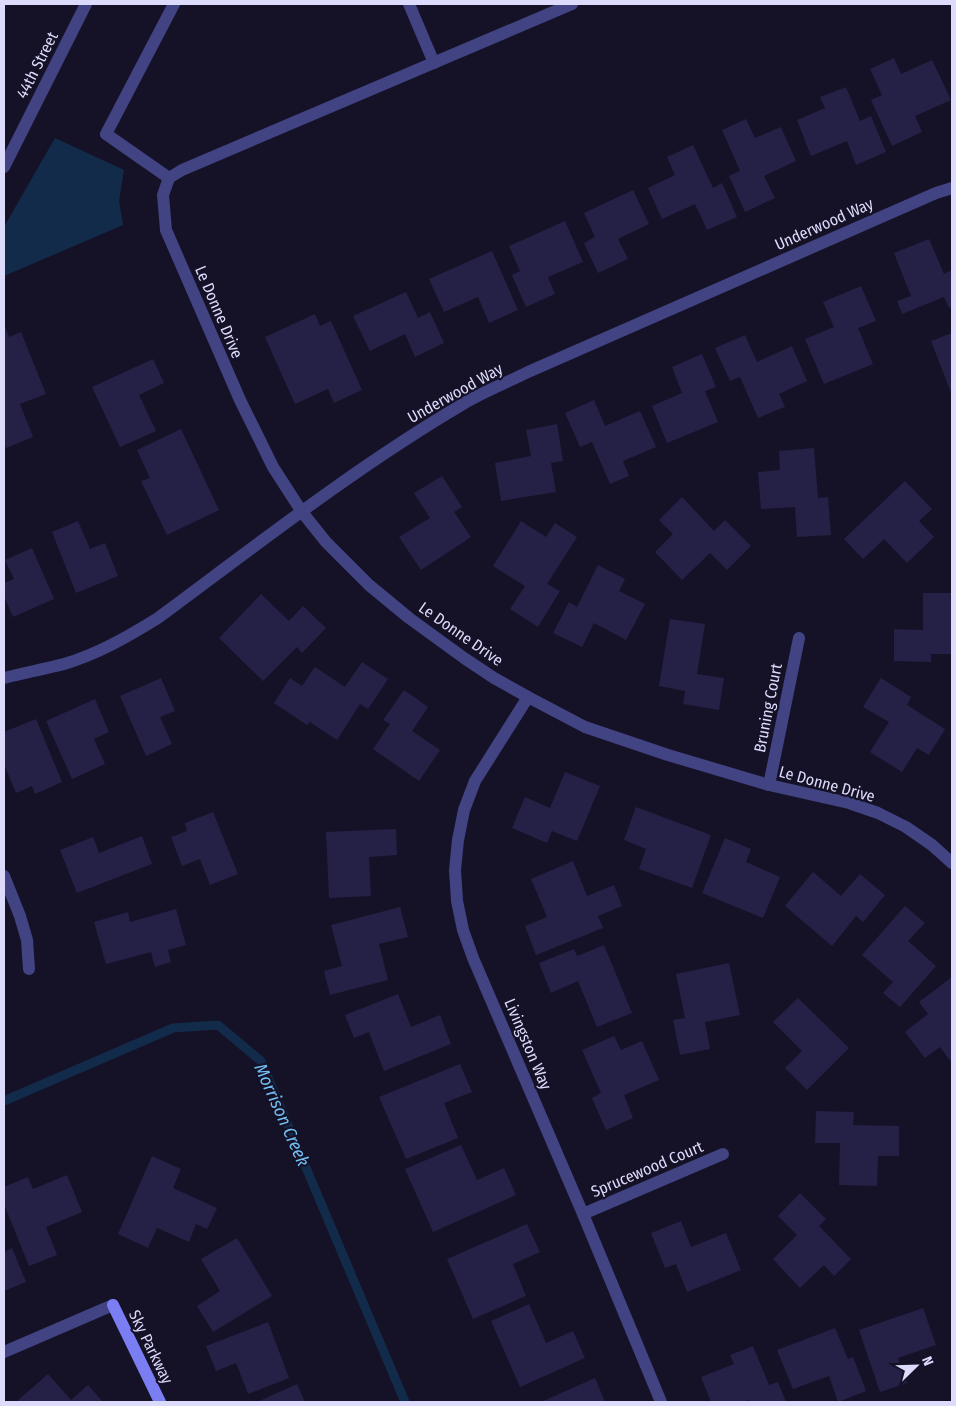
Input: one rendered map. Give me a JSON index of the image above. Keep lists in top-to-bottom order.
{
  "streets": {
    "street": [
      "44th Street",
      "Underwood Way",
      "Le Donne Drive",
      "Bruning Court",
      "Livingston Way",
      "Sprucewood Court",
      "Sky Parkway"
    ]
  },
  "crossings": [
    ["Underwood Way", "Le Donne Drive"],
    ["Le Donne Drive", "Bruning Court"],
    ["Le Donne Drive", "Livingston Way"],
    ["Livingston Way", "Sprucewood Court"]
  ],
  "water": ["Morrison Creek"],
  "north": "top right"
}
